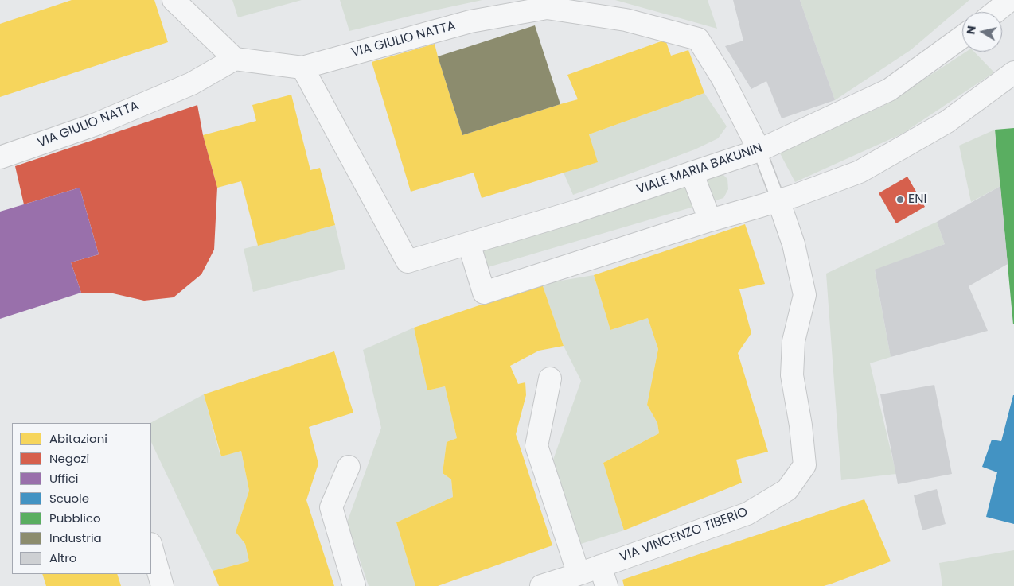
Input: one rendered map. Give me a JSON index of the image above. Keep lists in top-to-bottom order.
{
  "streets": {
    "street": ["VIA GIULIO NATTA", "VIALE MARIA BAKUNIN", "VIA VINCENZO TIBERIO"]
  },
  "crossings": [
    ["VIA GIULIO NATTA", "VIALE MARIA BAKUNIN"]
  ],
  "places": ["ENI"],
  "legend": [
    "Abitazioni",
    "Negozi",
    "Uffici",
    "Scuole",
    "Pubblico",
    "Industria",
    "Altro"
  ],
  "north": "left"
}
